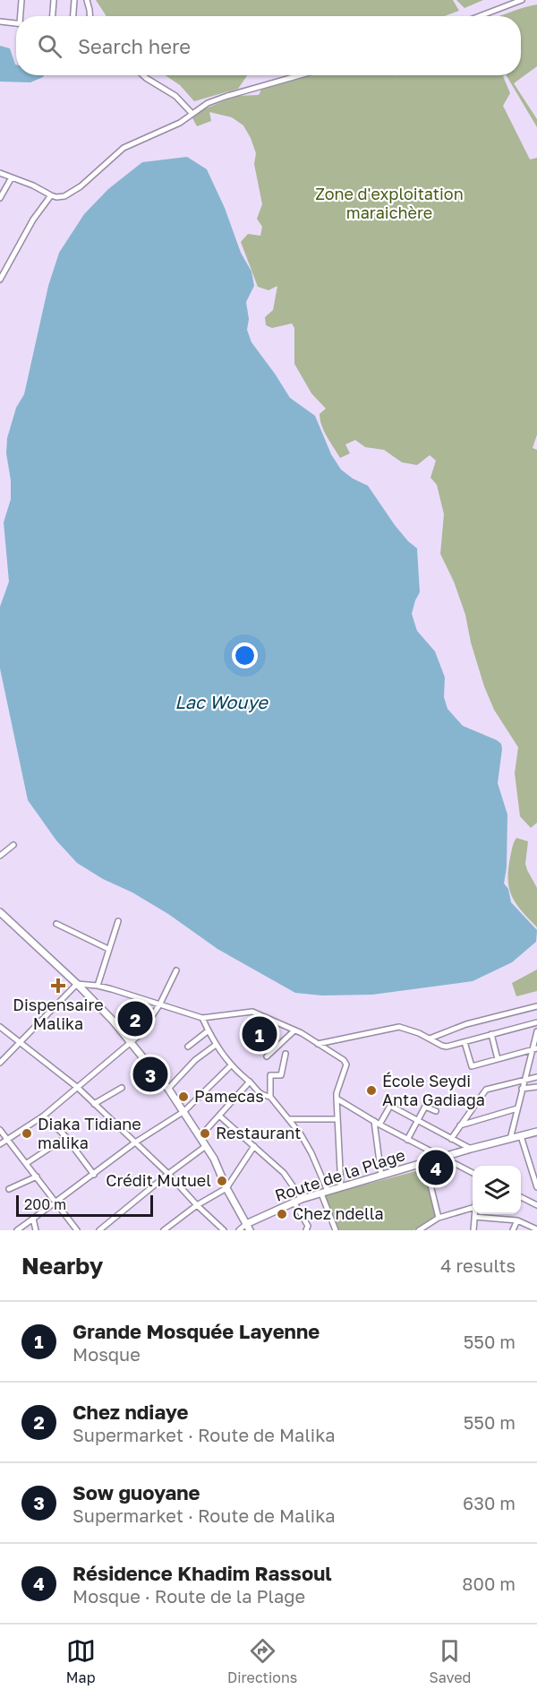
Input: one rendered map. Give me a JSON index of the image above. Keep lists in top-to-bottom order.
{
  "streets": {
    "main road": ["Route de la Plage"]
  },
  "water": ["Lac Wouye"],
  "parks": ["Zone d'exploitation maraichère"],
  "places": {
    "health": ["Dispensaire Malika"],
    "other": [
      "École Seydi Anta Gadiaga",
      "Pamecas",
      "Diaka Tidiane malika",
      "Restaurant",
      "Crédit Mutuel",
      "Chez ndella"
    ]
  },
  "scale_bar": "200 m",
  "page": {
    "search": "Search here",
    "pins": [
      "2",
      "1",
      "3",
      "4"
    ],
    "scale": "200 m",
    "heading": ["Nearby", "4 results"],
    "list": [
      {
        "mark": "1",
        "name": "Grande Mosquée Layenne",
        "note": "Mosque",
        "value": "550 m"
      },
      {
        "mark": "2",
        "name": "Chez ndiaye",
        "note": "Supermarket · Route de Malika",
        "value": "550 m"
      },
      {
        "mark": "3",
        "name": "Sow guoyane",
        "note": "Supermarket · Route de Malika",
        "value": "630 m"
      },
      {
        "mark": "4",
        "name": "Résidence Khadim Rassoul",
        "note": "Mosque · Route de la Plage",
        "value": "800 m"
      }
    ],
    "nav": ["Map", "Directions", "Saved"]
  }
}
